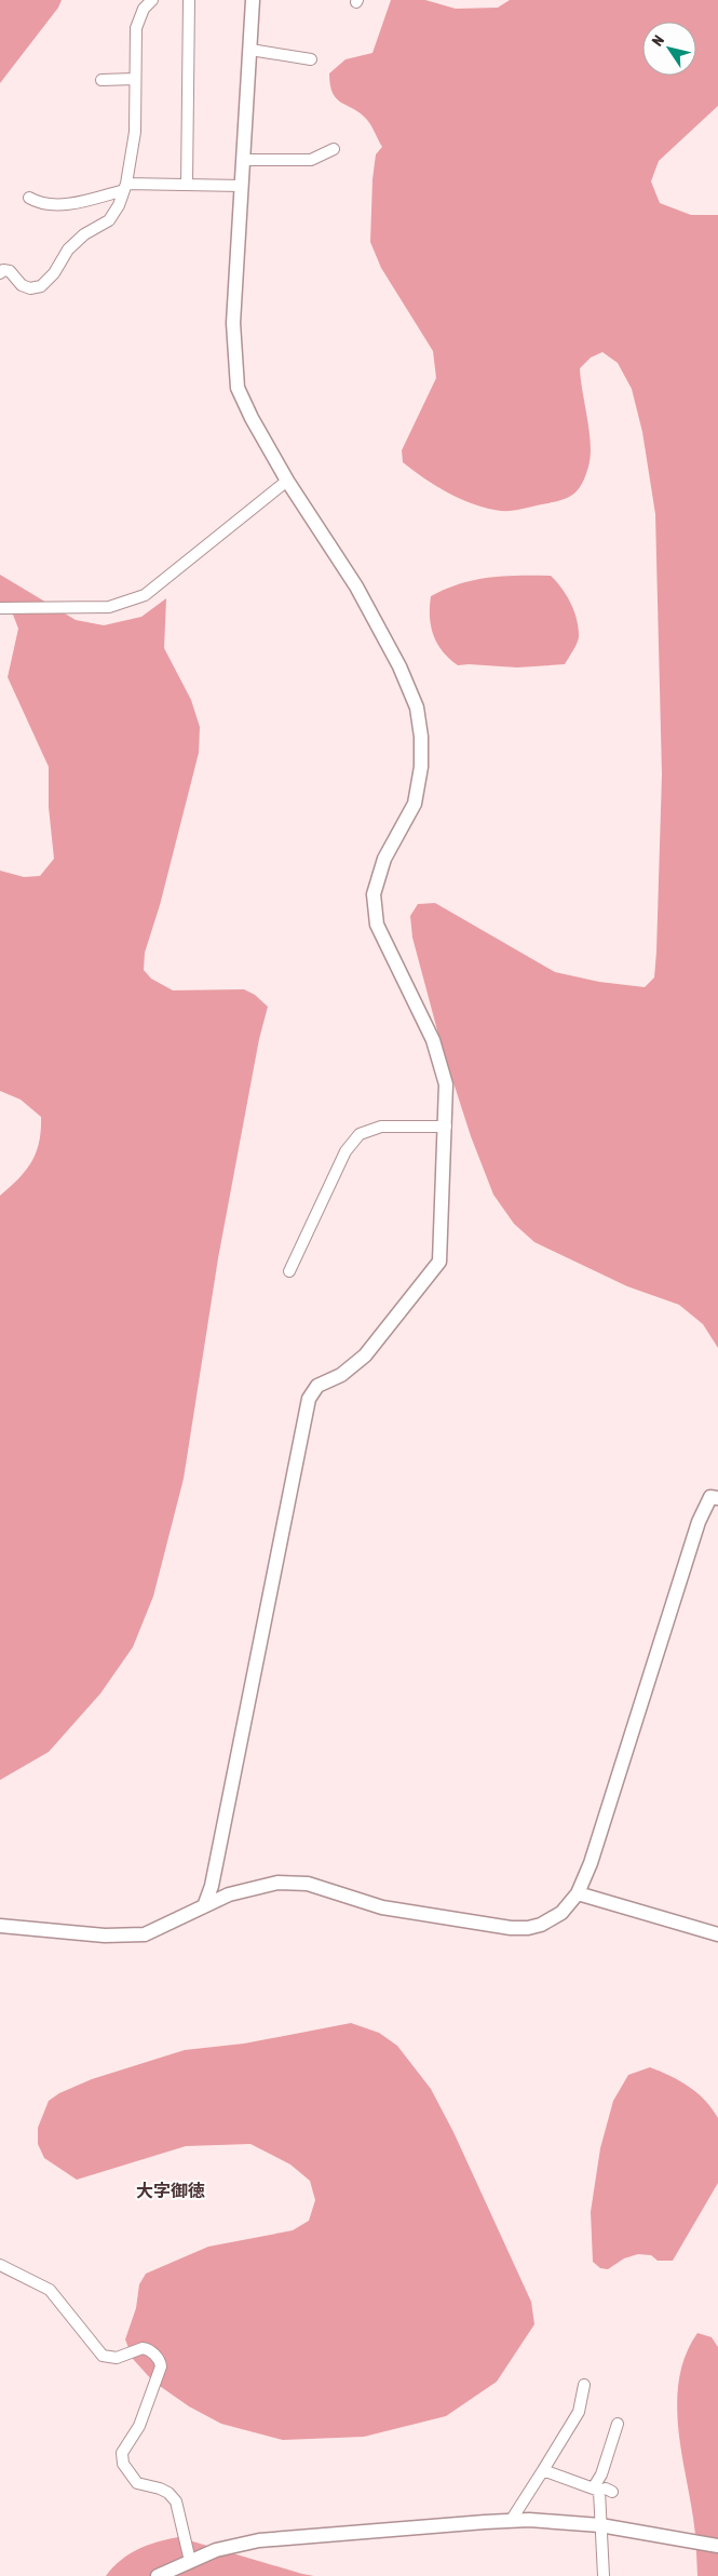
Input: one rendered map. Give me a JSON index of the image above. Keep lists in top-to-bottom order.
{
  "districts": ["大字御徳"],
  "north": "top left"
}
